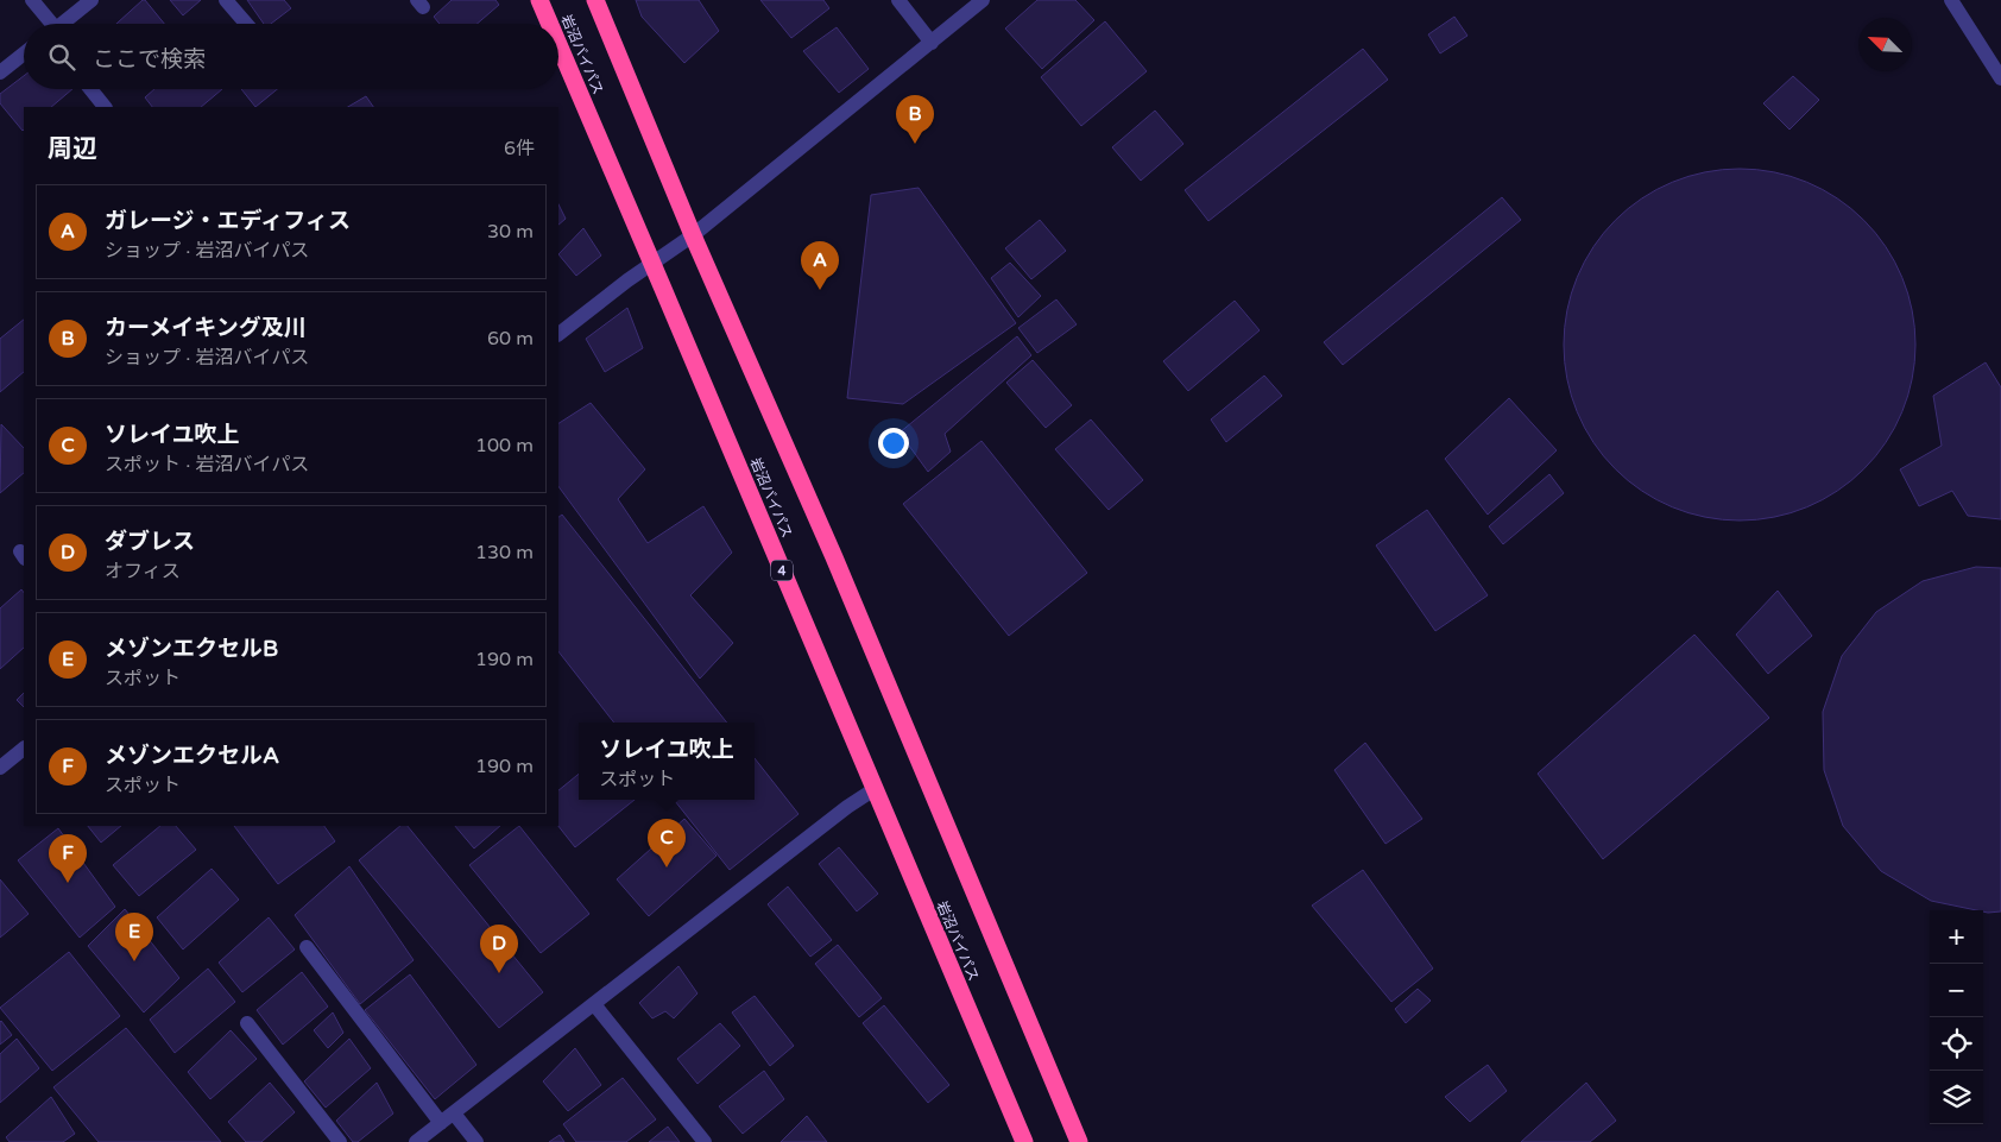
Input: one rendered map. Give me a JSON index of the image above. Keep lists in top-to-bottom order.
{
  "streets": {
    "highway": ["岩沼バイパス", "4"]
  },
  "north": "top left",
  "page": {
    "search": "ここで検索",
    "pins": [
      "B",
      "A",
      "C",
      "F",
      "E",
      "D"
    ],
    "heading": ["周辺", "6件"],
    "list": [
      {
        "mark": "A",
        "name": "ガレージ・エディフィス",
        "note": "ショップ · 岩沼バイパス",
        "value": "30 m"
      },
      {
        "mark": "B",
        "name": "カーメイキング及川",
        "note": "ショップ · 岩沼バイパス",
        "value": "60 m"
      },
      {
        "mark": "C",
        "name": "ソレイユ吹上",
        "note": "スポット · 岩沼バイパス",
        "value": "100 m"
      },
      {
        "mark": "D",
        "name": "ダブレス",
        "note": "オフィス",
        "value": "130 m"
      },
      {
        "mark": "E",
        "name": "メゾンエクセルB",
        "note": "スポット",
        "value": "190 m"
      },
      {
        "mark": "F",
        "name": "メゾンエクセルA",
        "note": "スポット",
        "value": "190 m"
      }
    ],
    "popup": ["ソレイユ吹上", "スポット"],
    "map_buttons": ["+", "−"]
  }
}
